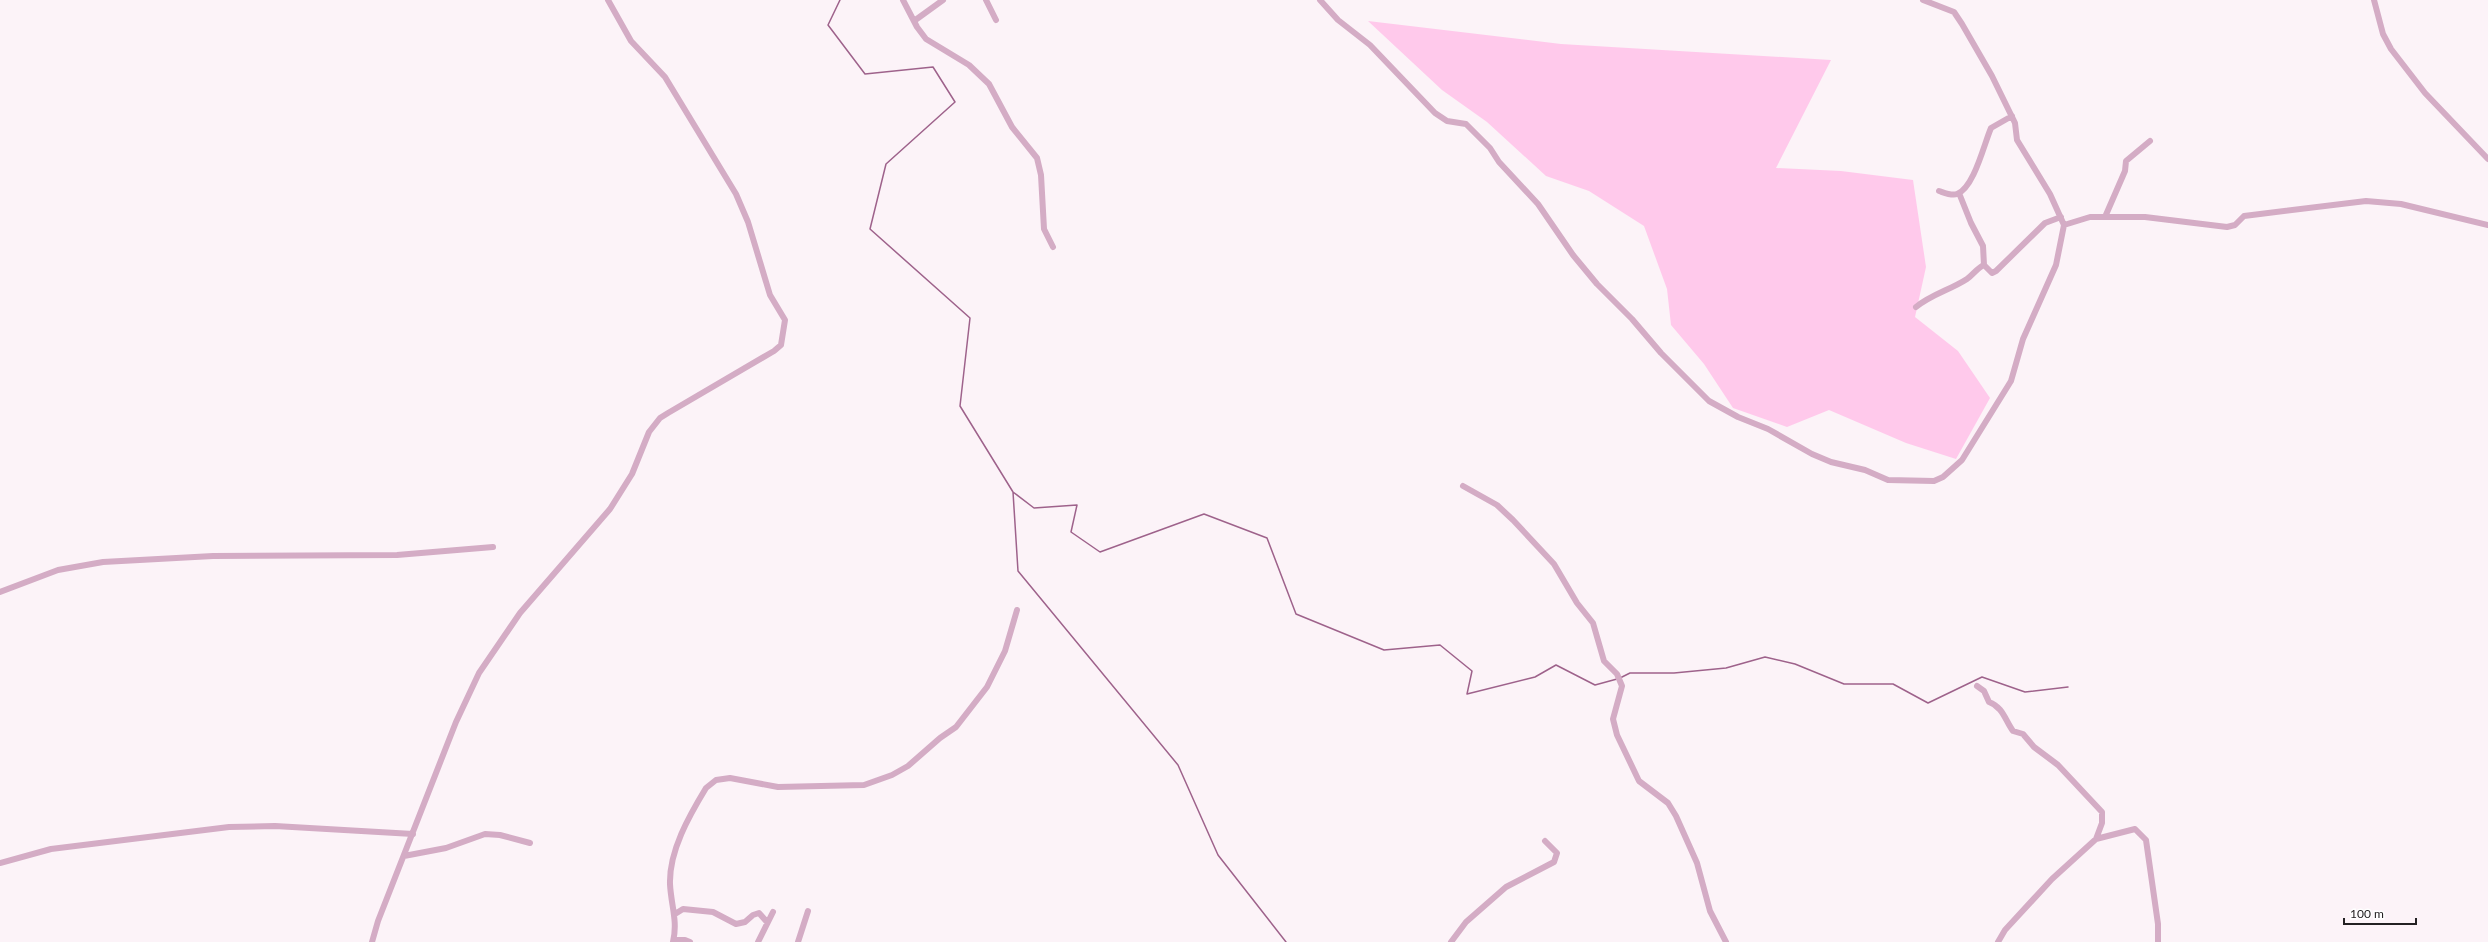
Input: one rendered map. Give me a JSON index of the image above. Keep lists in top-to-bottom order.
{
  "scale_bar": "100 m"
}
